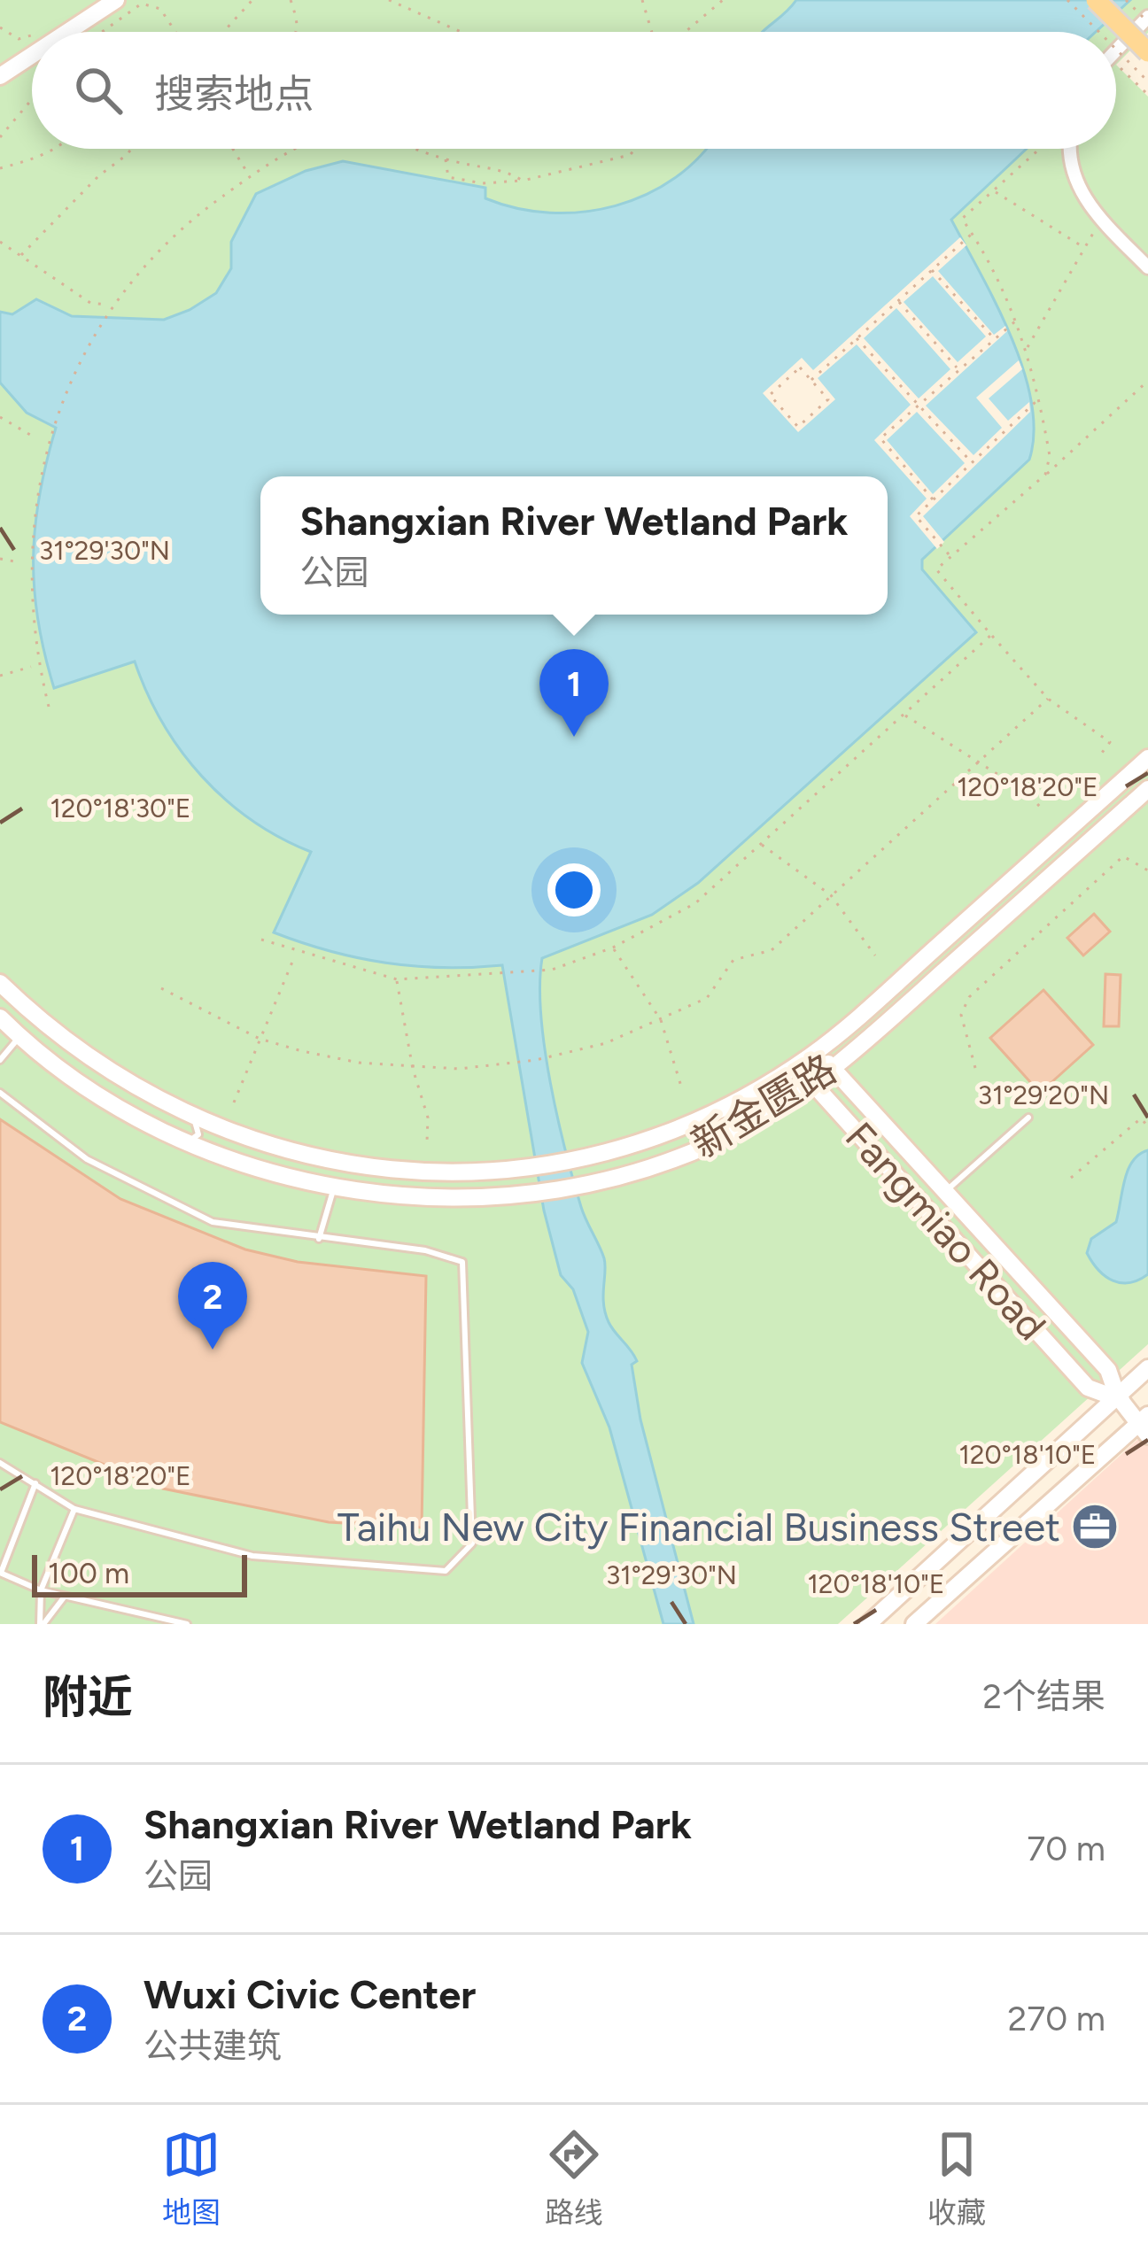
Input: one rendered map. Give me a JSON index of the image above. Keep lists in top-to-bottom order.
{
  "streets": {
    "street": ["新金匮路", "Fangmiao Road"]
  },
  "crossings": [
    ["新金匮路", "Fangmiao Road"]
  ],
  "places": {
    "office": ["Taihu New City Financial Business Street"]
  },
  "scale_bar": "100 m",
  "page": {
    "search": "搜索地点",
    "popup": ["Shangxian River Wetland Park", "公园"],
    "pins": ["1", "2"],
    "scale": "100 m",
    "heading": ["附近", "2个结果"],
    "list": [
      {
        "mark": "1",
        "name": "Shangxian River Wetland Park",
        "note": "公园",
        "value": "70 m"
      },
      {
        "mark": "2",
        "name": "Wuxi Civic Center",
        "note": "公共建筑",
        "value": "270 m"
      }
    ],
    "nav": ["地图", "路线", "收藏"]
  },
  "coordinates": [
    "31°29'30\"N",
    "120°18'20\"E",
    "120°18'30\"E",
    "31°29'20\"N",
    "120°18'10\"E"
  ]
}
